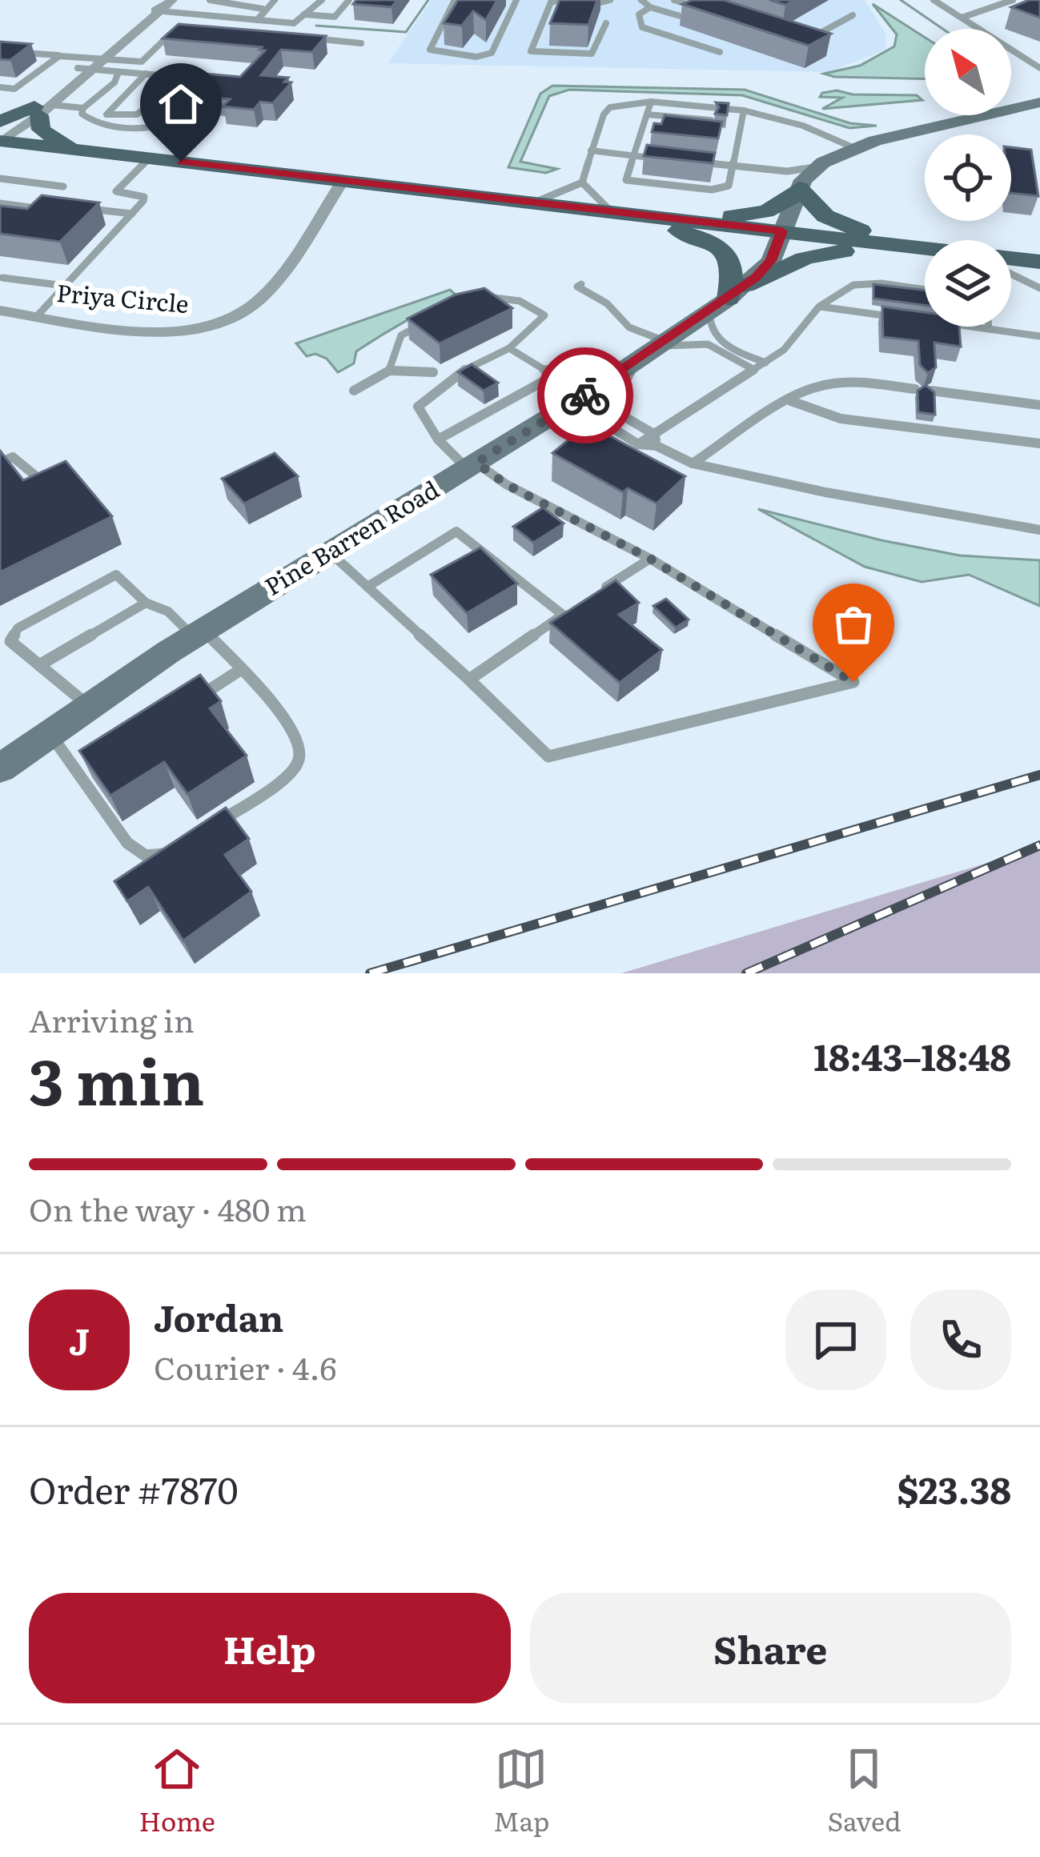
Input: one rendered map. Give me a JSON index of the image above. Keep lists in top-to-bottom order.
{
  "streets": {
    "main road": ["Pine Barren Road"],
    "street": ["Priya Circle"]
  },
  "north": "top left",
  "page": {
    "heading": ["3 min", "Arriving in", "18:43–18:48"],
    "panel": [
      "Jordan",
      "Courier · 4.6",
      "Order #7870",
      "$23.38"
    ],
    "bar": "On the way · 480 m",
    "round": "J",
    "buttons": ["Help", "Share"],
    "tabs": ["Home", "Map", "Saved"]
  }
}
